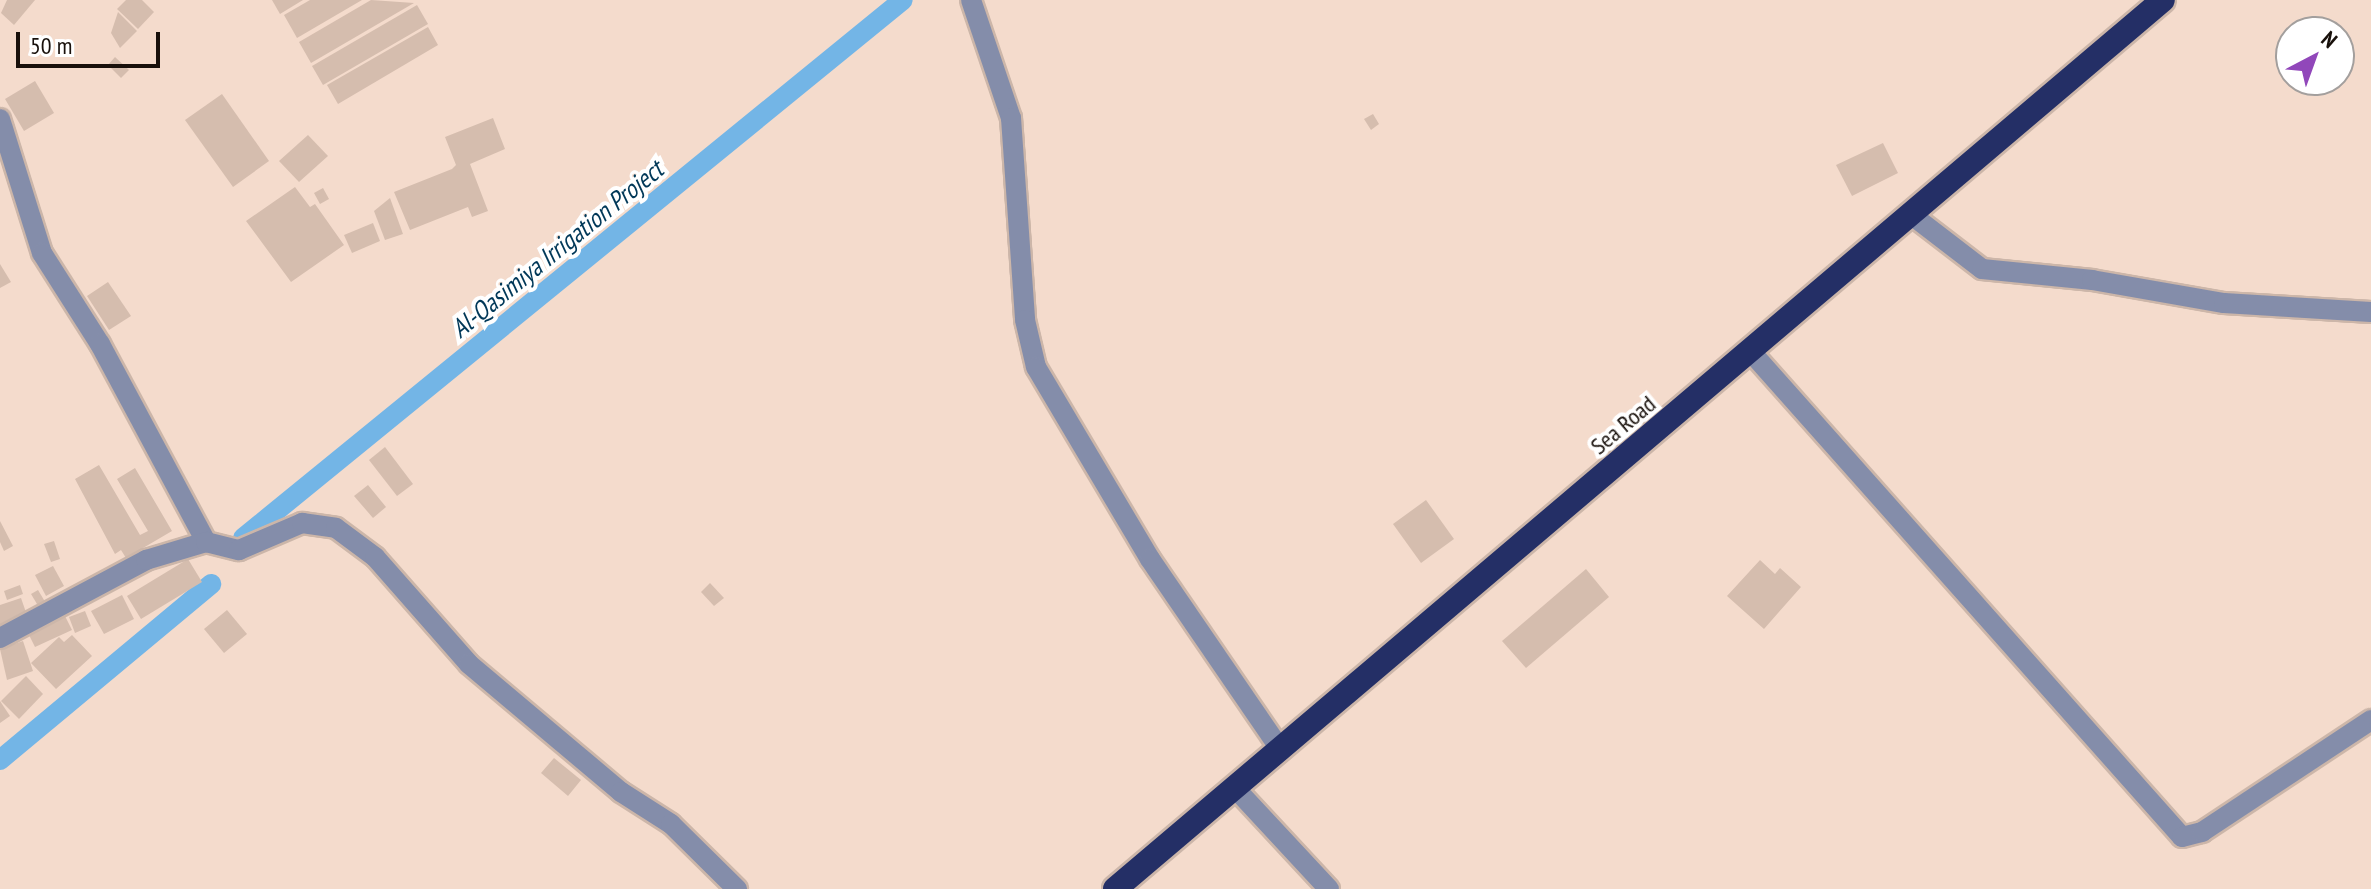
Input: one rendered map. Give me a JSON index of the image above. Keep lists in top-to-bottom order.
{
  "streets": {
    "highway": ["Sea Road"]
  },
  "water": ["Al-Qasimiya Irrigation Project"],
  "scale_bar": "50 m",
  "north": "top right"
}
